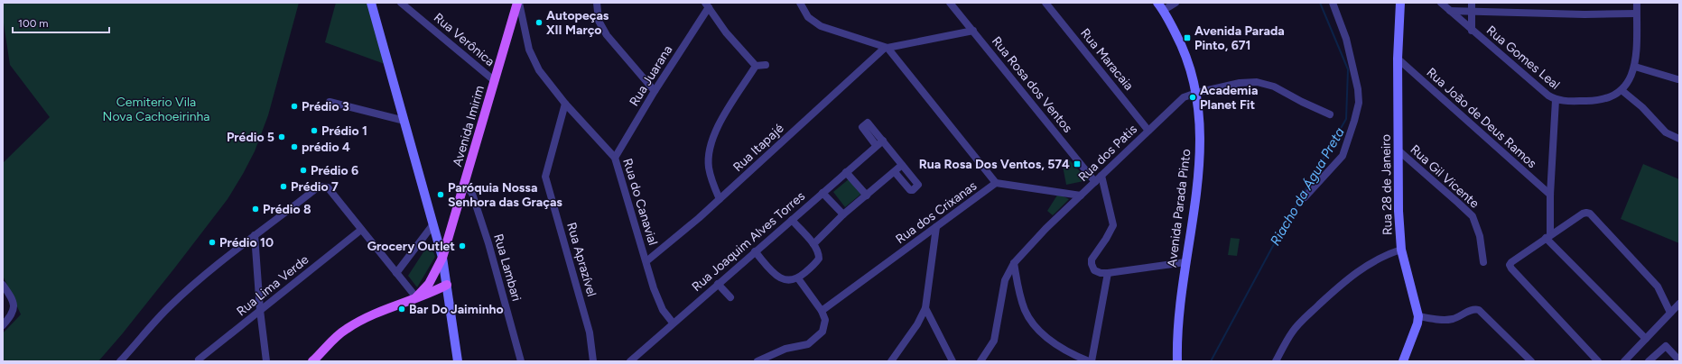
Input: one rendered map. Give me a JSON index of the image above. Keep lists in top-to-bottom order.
{
  "streets": {
    "main road": ["Avenida Imirim"],
    "street": [
      "Rua Verônica",
      "Rua Gomes Leal",
      "Rua Maracaia",
      "Rua Juarana",
      "Rua Rosa dos Ventos",
      "Rua João de Deus Ramos",
      "Rua Itapajé",
      "Rua dos Patis",
      "Rua Gil Vicente",
      "Rua 28 de Janeiro",
      "Rua do Canavial",
      "Avenida Parada Pinto",
      "Rua dos Crixanas",
      "Rua Joaquim Alves Torres",
      "Rua Aprazível",
      "Rua Lambari",
      "Rua Lima Verde"
    ]
  },
  "crossings": [
    ["Rua Verônica", "Avenida Imirim"],
    ["Rua Maracaia", "Rua dos Patis"],
    ["Rua Juarana", "Rua do Canavial"],
    ["Rua Rosa dos Ventos", "Rua dos Patis"],
    ["Rua João de Deus Ramos", "Rua 28 de Janeiro"],
    ["Avenida Imirim", "Rua do Canavial"],
    ["Avenida Imirim", "Rua Lambari"],
    ["Rua Itapajé", "Rua do Canavial"],
    ["Rua dos Patis", "Avenida Parada Pinto"],
    ["Rua dos Patis", "Rua dos Crixanas"],
    ["Rua Gil Vicente", "Rua 28 de Janeiro"],
    ["Rua do Canavial", "Rua Joaquim Alves Torres"],
    ["Rua do Canavial", "Rua Aprazível"]
  ],
  "water": ["Riacho da Água Preta"],
  "parks": ["Cemiterio Vila Nova Cachoeirinha"],
  "places": {
    "other": [
      "Autopeças XII Março",
      "Academia Planet Fit",
      "Prédio 3",
      "Prédio 1",
      "Prédio 5",
      "prédio 4",
      "Prédio 6",
      "Prédio 7",
      "Paróquia Nossa Senhora das Graças",
      "Prédio 8",
      "Prédio 10",
      "Grocery Outlet",
      "Bar Do Jaiminho"
    ],
    "transit": ["Avenida Parada Pinto, 671", "Rua Rosa Dos Ventos, 574"]
  },
  "scale_bar": "100 m"
}
